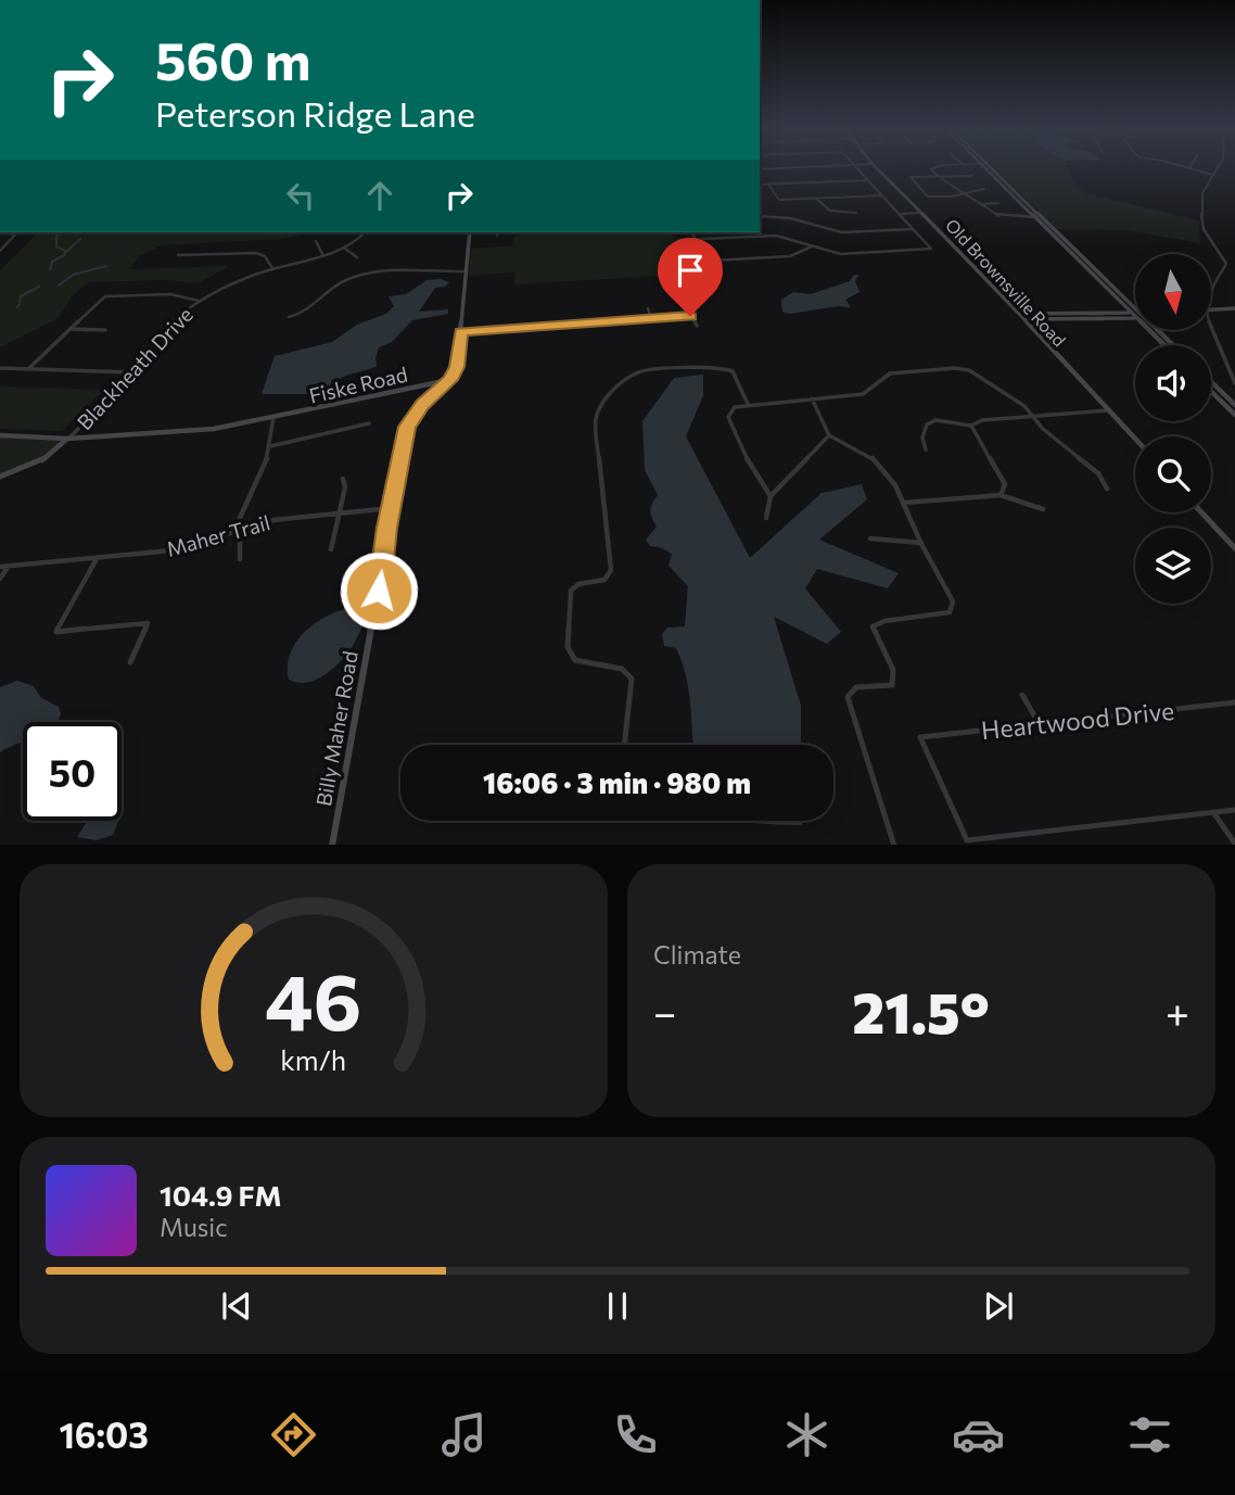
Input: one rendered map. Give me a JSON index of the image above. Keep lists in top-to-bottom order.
{
  "streets": {
    "main road": ["Old Brownsville Road", "Fiske Road", "Billy Maher Road"],
    "street": ["Blackheath Drive", "Maher Trail", "Heartwood Drive"]
  },
  "crossings": [
    ["Blackheath Drive", "Fiske Road"],
    ["Fiske Road", "Billy Maher Road"],
    ["Maher Trail", "Billy Maher Road"]
  ],
  "north": "bottom",
  "page": {
    "turn": ["560 m", "Peterson Ridge Lane"],
    "limit": "50",
    "trip": "16:06 · 3 min · 980 m",
    "tile": "Climate",
    "heat": ["−", "21.5°", "+"],
    "song": ["104.9 FM", "Music"],
    "tabs": "16:03",
    "gauge": ["46", "km/h"]
  }
}
